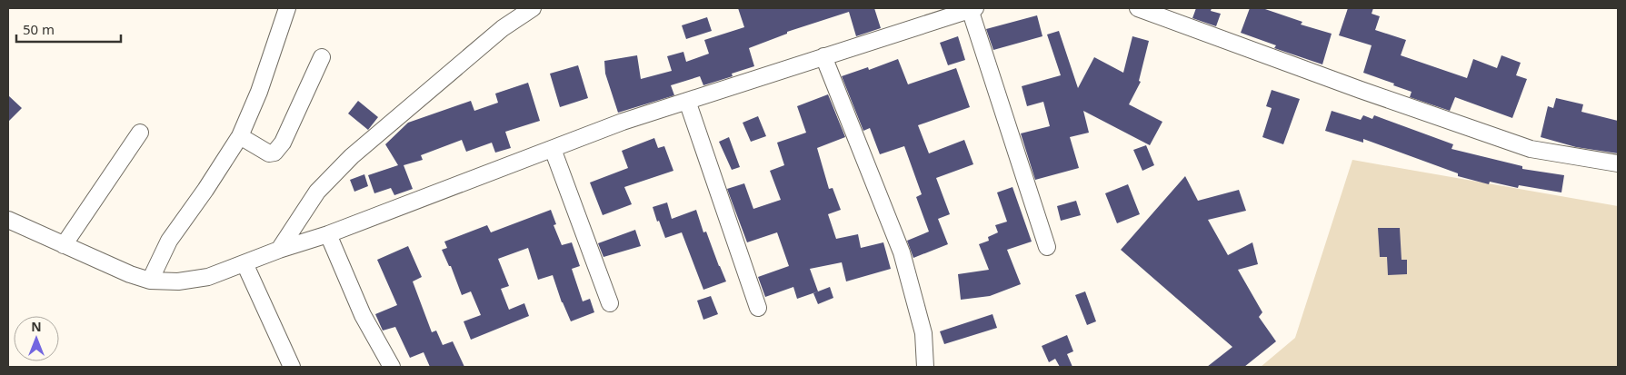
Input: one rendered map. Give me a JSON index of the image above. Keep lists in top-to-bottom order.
{
  "scale_bar": "50 m",
  "north": "top"
}
